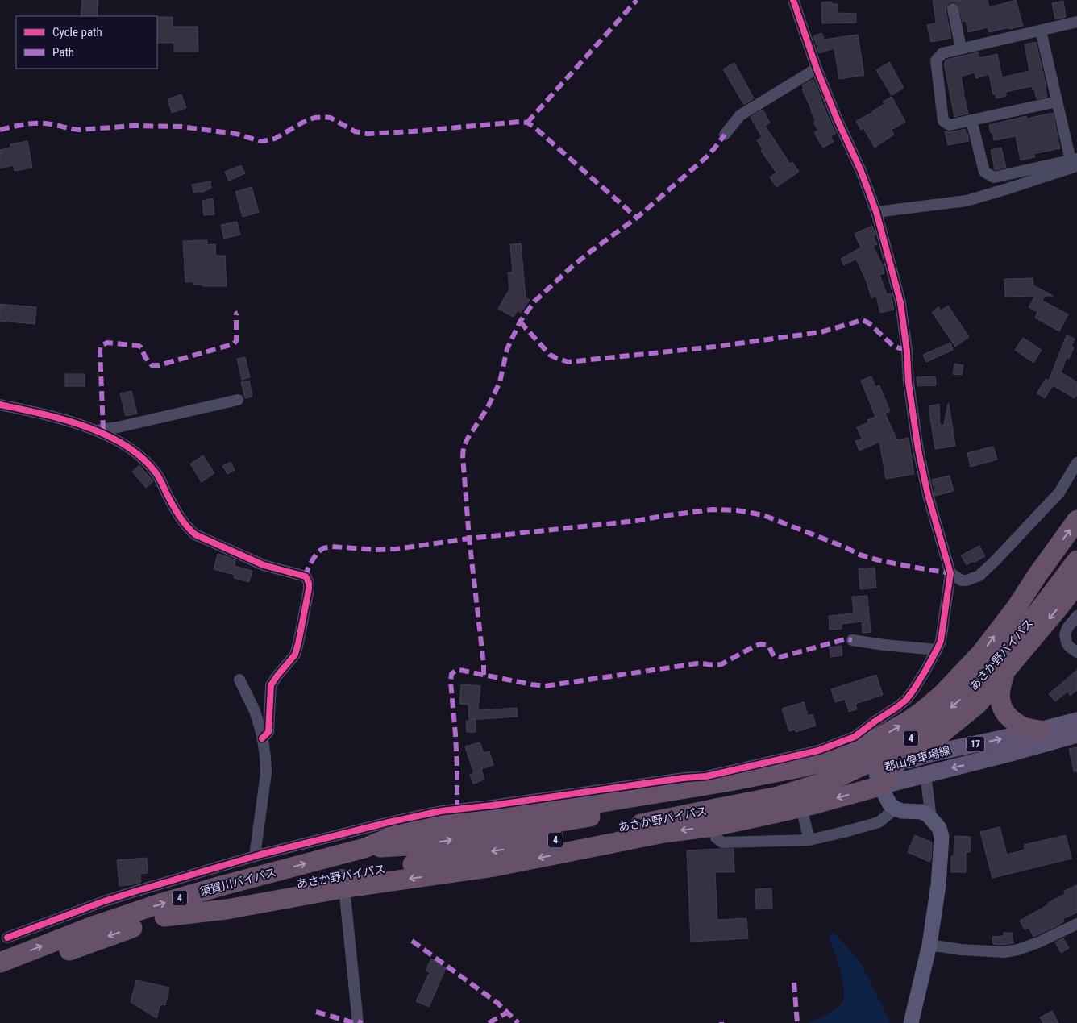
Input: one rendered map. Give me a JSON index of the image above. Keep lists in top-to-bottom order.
{
  "streets": {
    "highway": ["あさか野バイパス", "4", "須賀川バイパス"],
    "main road": ["17", "郡山停車場線"]
  },
  "crossings": [
    ["あさか野バイパス", "須賀川バイパス"]
  ],
  "one_way": ["須賀川バイパス"],
  "legend": ["Cycle path", "Path"]
}
